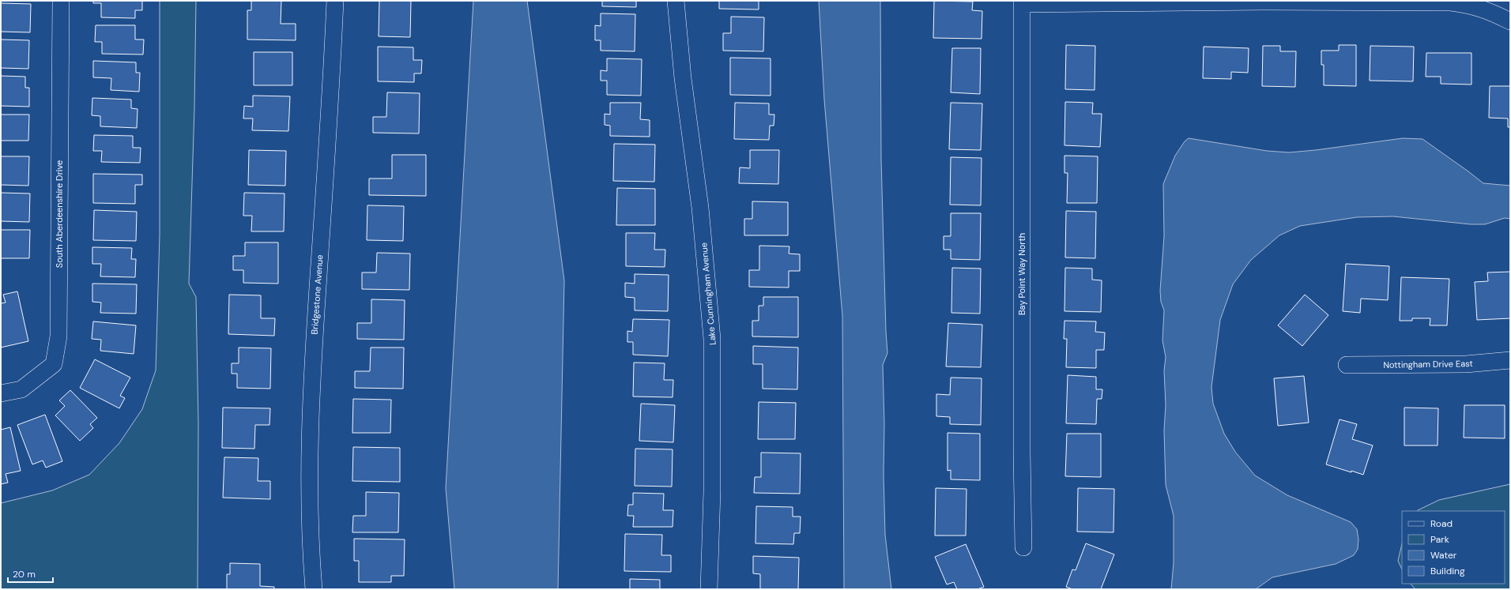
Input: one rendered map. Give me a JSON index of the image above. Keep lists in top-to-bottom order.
{
  "streets": {
    "street": [
      "South Aberdeenshire Drive",
      "Bay Point Way North",
      "Lake Cunningham Avenue",
      "Bridgestone Avenue",
      "Nottingham Drive East"
    ]
  },
  "legend": [
    "Road",
    "Park",
    "Water",
    "Building"
  ],
  "scale_bar": "20 m"
}
